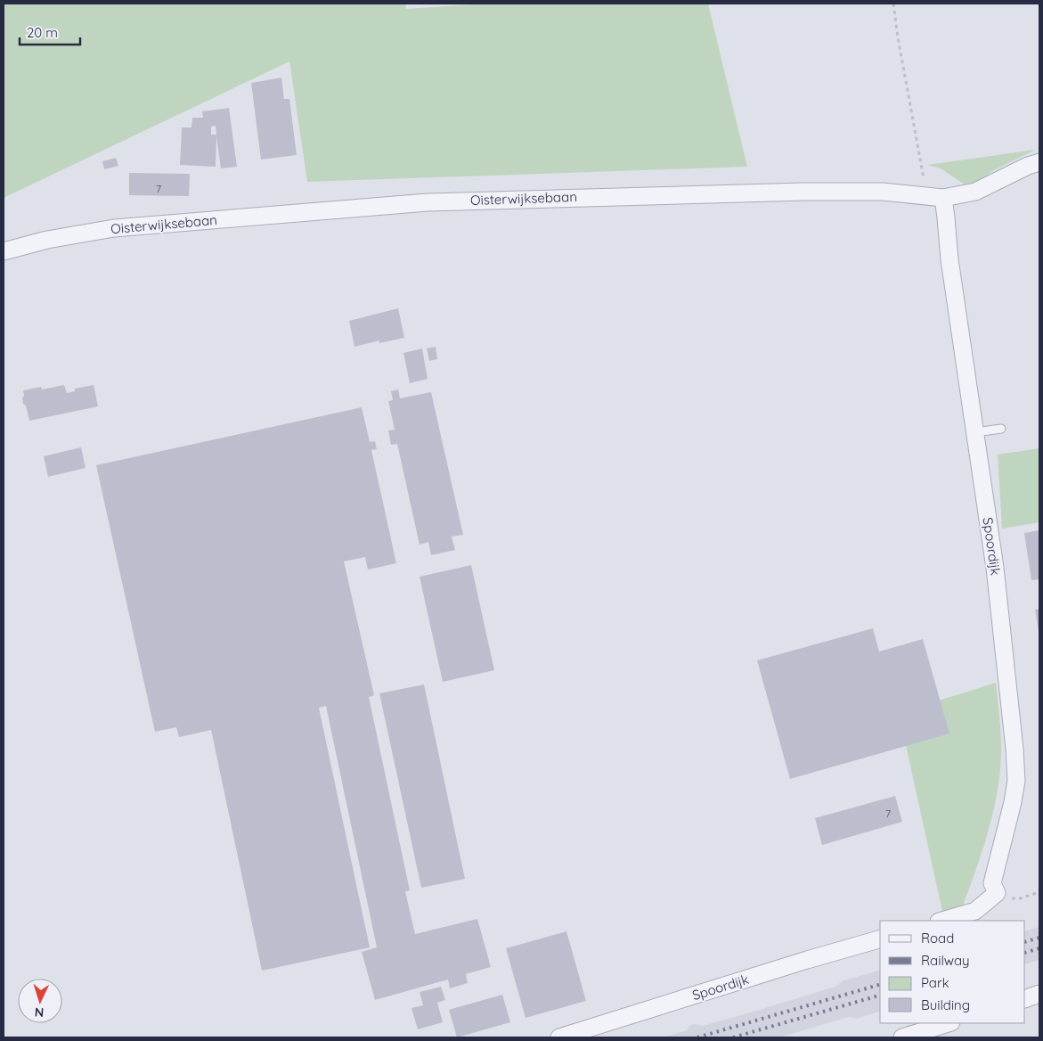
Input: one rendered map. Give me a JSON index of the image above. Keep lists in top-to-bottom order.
{
  "streets": {
    "street": ["Oisterwijksebaan", "Spoordijk"]
  },
  "crossings": [
    ["Oisterwijksebaan", "Spoordijk"]
  ],
  "house_numbers": ["7", "7"],
  "legend": [
    "Road",
    "Railway",
    "Park",
    "Building"
  ],
  "scale_bar": "20 m",
  "north": "bottom"
}
